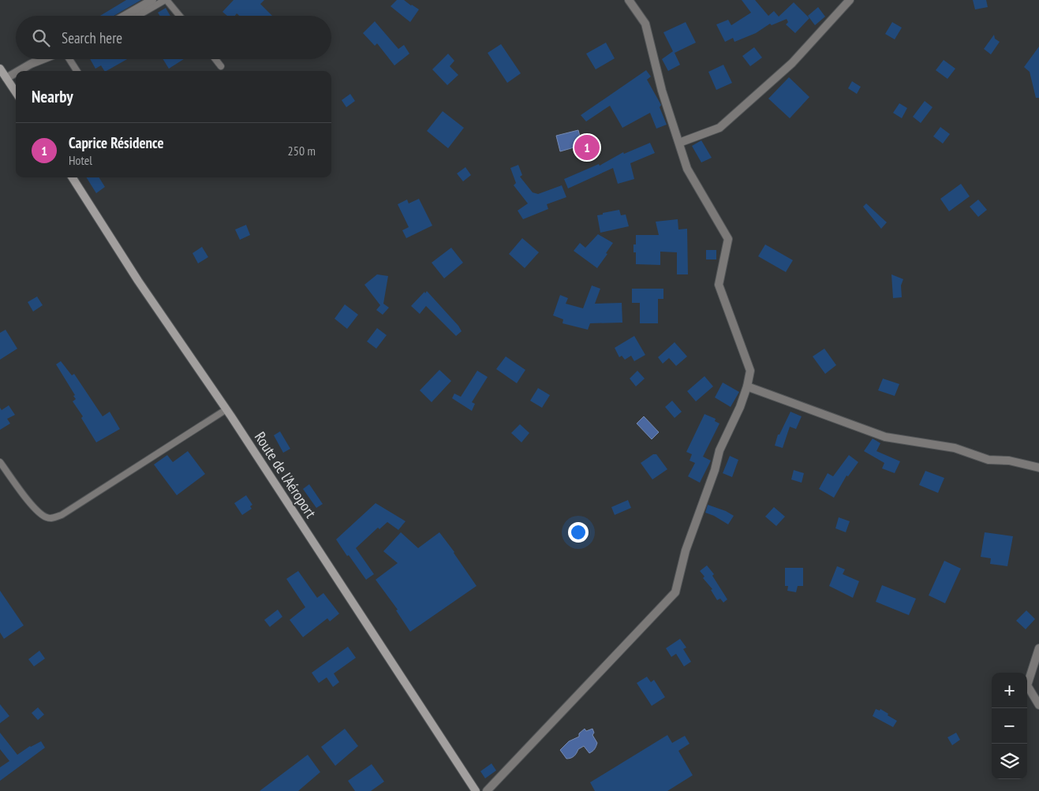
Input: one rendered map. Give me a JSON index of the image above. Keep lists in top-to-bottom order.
{
  "streets": {
    "main road": ["Route de l'Aéroport"]
  },
  "page": {
    "search": "Search here",
    "heading": "Nearby",
    "list": [
      {
        "mark": "1",
        "name": "Caprice Résidence",
        "note": "Hotel",
        "value": "250 m"
      }
    ],
    "pins": "1",
    "map_buttons": ["+", "−"]
  }
}
